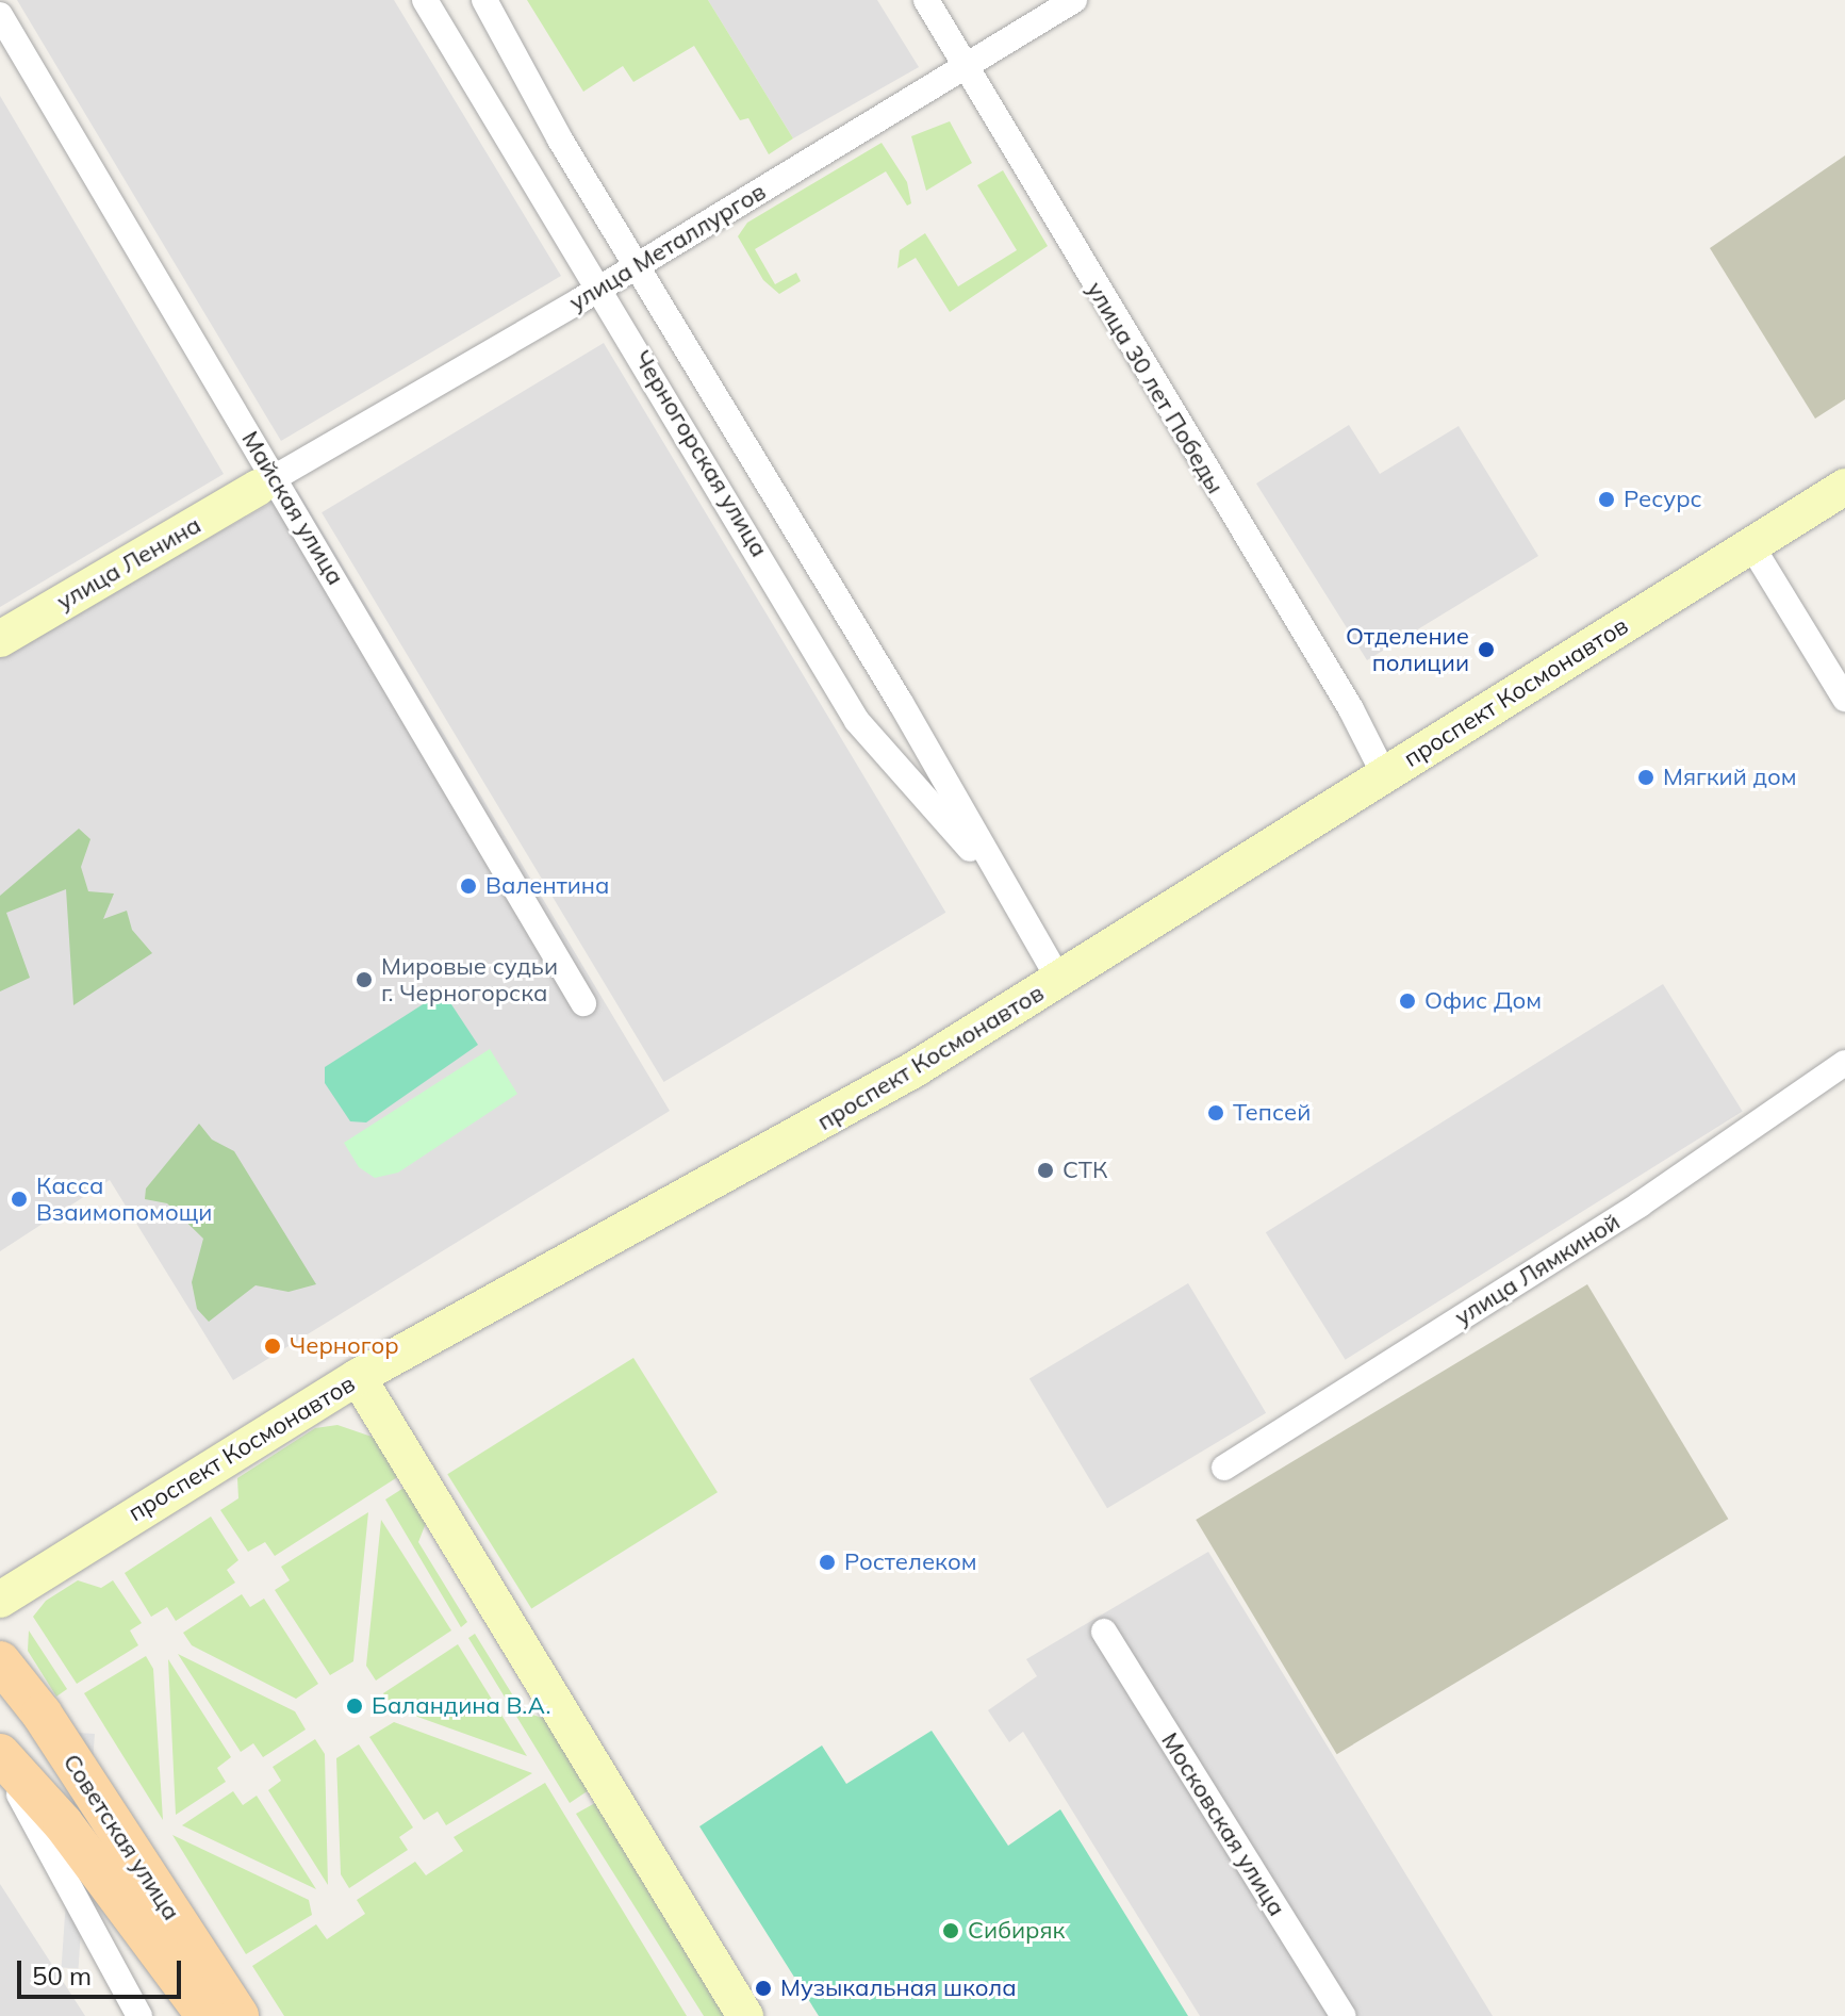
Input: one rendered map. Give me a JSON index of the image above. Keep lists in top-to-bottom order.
{
  "streets": {
    "main road": ["улица Ленина", "проспект Космонавтов", "Советская улица"],
    "street": [
      "улица Металлургов",
      "улица 30 лет Победы",
      "Черногорская улица",
      "Майская улица",
      "улица Лямкиной",
      "Московская улица"
    ]
  },
  "crossings": [
    ["улица Металлургов", "улица 30 лет Победы"],
    ["улица Металлургов", "Черногорская улица"],
    ["улица Металлургов", "Майская улица"],
    ["улица Металлургов", "улица Ленина"],
    ["улица 30 лет Победы", "проспект Космонавтов"],
    ["Черногорская улица", "проспект Космонавтов"],
    ["Майская улица", "улица Ленина"]
  ],
  "places": [
    "Ресурс",
    "Отделение полиции",
    "Мягкий дом",
    "Валентина",
    "Мировые судьи г. Черногорска",
    "Офис Дом",
    "Тепсей",
    "СТК",
    "Касса Взаимопомощи",
    "Черногор",
    "Ростелеком",
    "Баландина В.А.",
    "Сибиряк",
    "Музыкальная школа"
  ],
  "scale_bar": "50 m"
}
